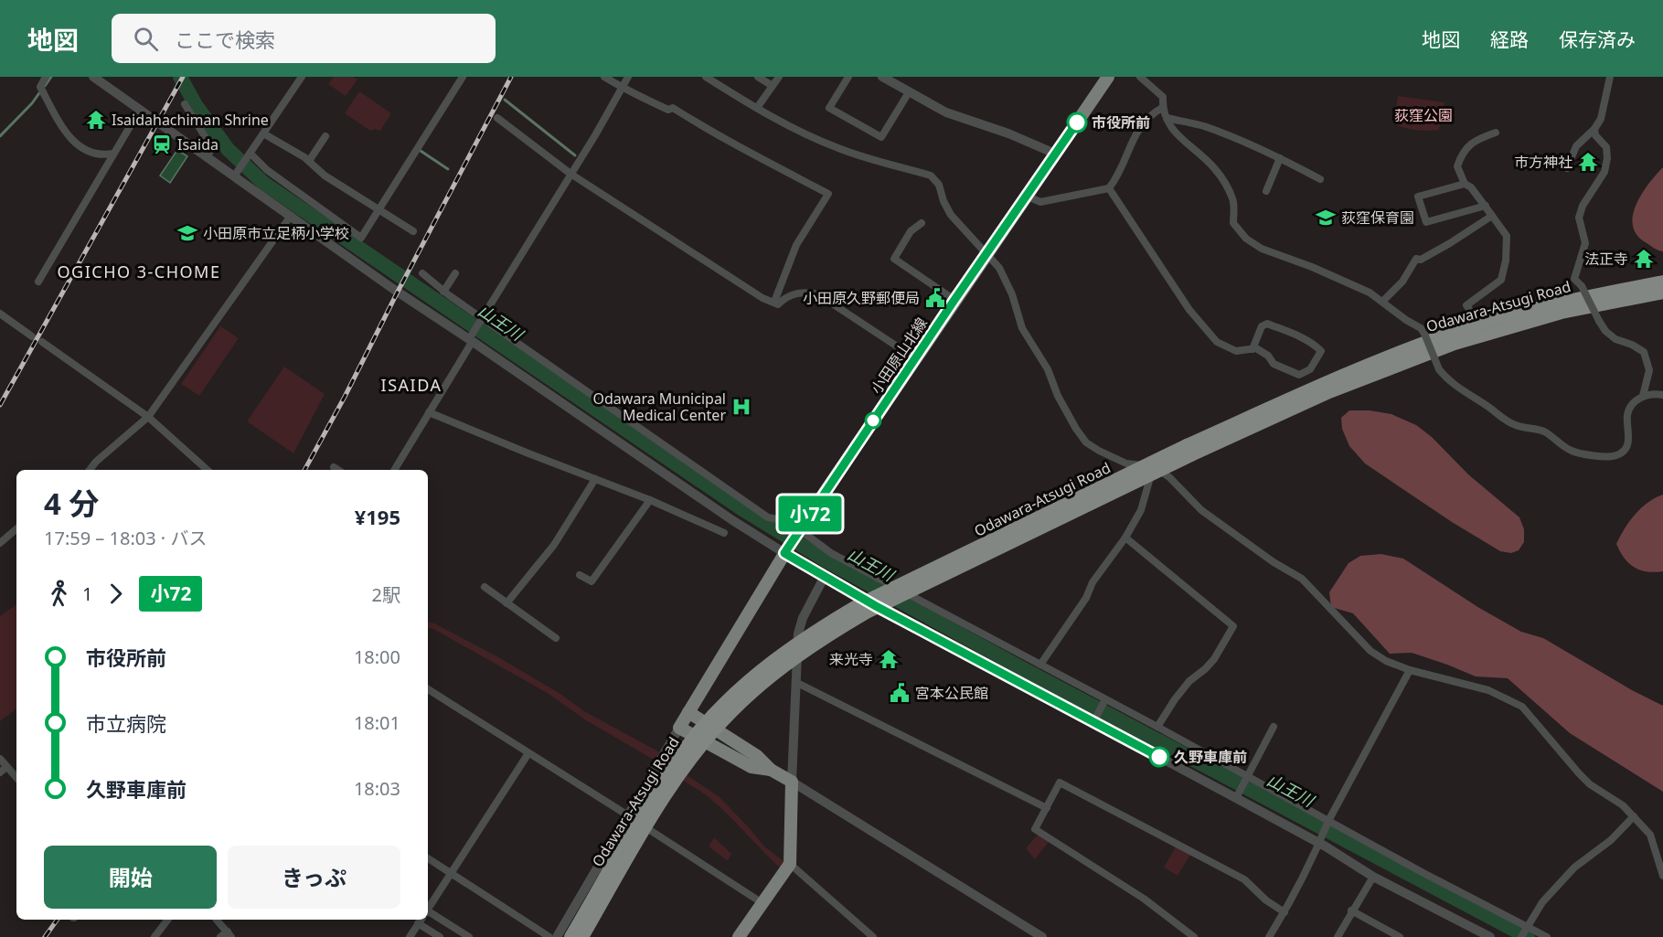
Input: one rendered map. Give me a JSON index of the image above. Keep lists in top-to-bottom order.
{
  "streets": {
    "highway": ["Odawara-Atsugi Road"],
    "main road": ["小田原山北線"]
  },
  "districts": ["OGICHO 3-CHOME", "ISAIDA"],
  "water": ["山王川"],
  "parks": ["荻窪公園"],
  "places": {
    "temple": [
      "Isaidahachiman Shrine",
      "市方神社",
      "法正寺",
      "来光寺"
    ],
    "other": ["市役所前", "久野車庫前"],
    "station": ["Isaida"],
    "school or university": ["荻窪保育園", "小田原市立足柄小学校"],
    "public building": ["小田原久野郵便局", "宮本公民館"],
    "hospital": ["Odawara Municipal Medical Center"]
  },
  "lines": ["bus line 小72"],
  "page": {
    "header": "地図",
    "search": "ここで検索",
    "nav": ["地図", "経路", "保存済み"],
    "on_map": "小72",
    "heading": ["4 分", "17:59 – 18:03 · バス", "¥195"],
    "legs": ["1", "小72", "2駅"],
    "list": [
      {
        "name": "市役所前",
        "value": "18:00"
      },
      {
        "name": "市立病院",
        "value": "18:01"
      },
      {
        "name": "久野車庫前",
        "value": "18:03"
      }
    ],
    "buttons": ["開始", "きっぷ"]
  }
}
